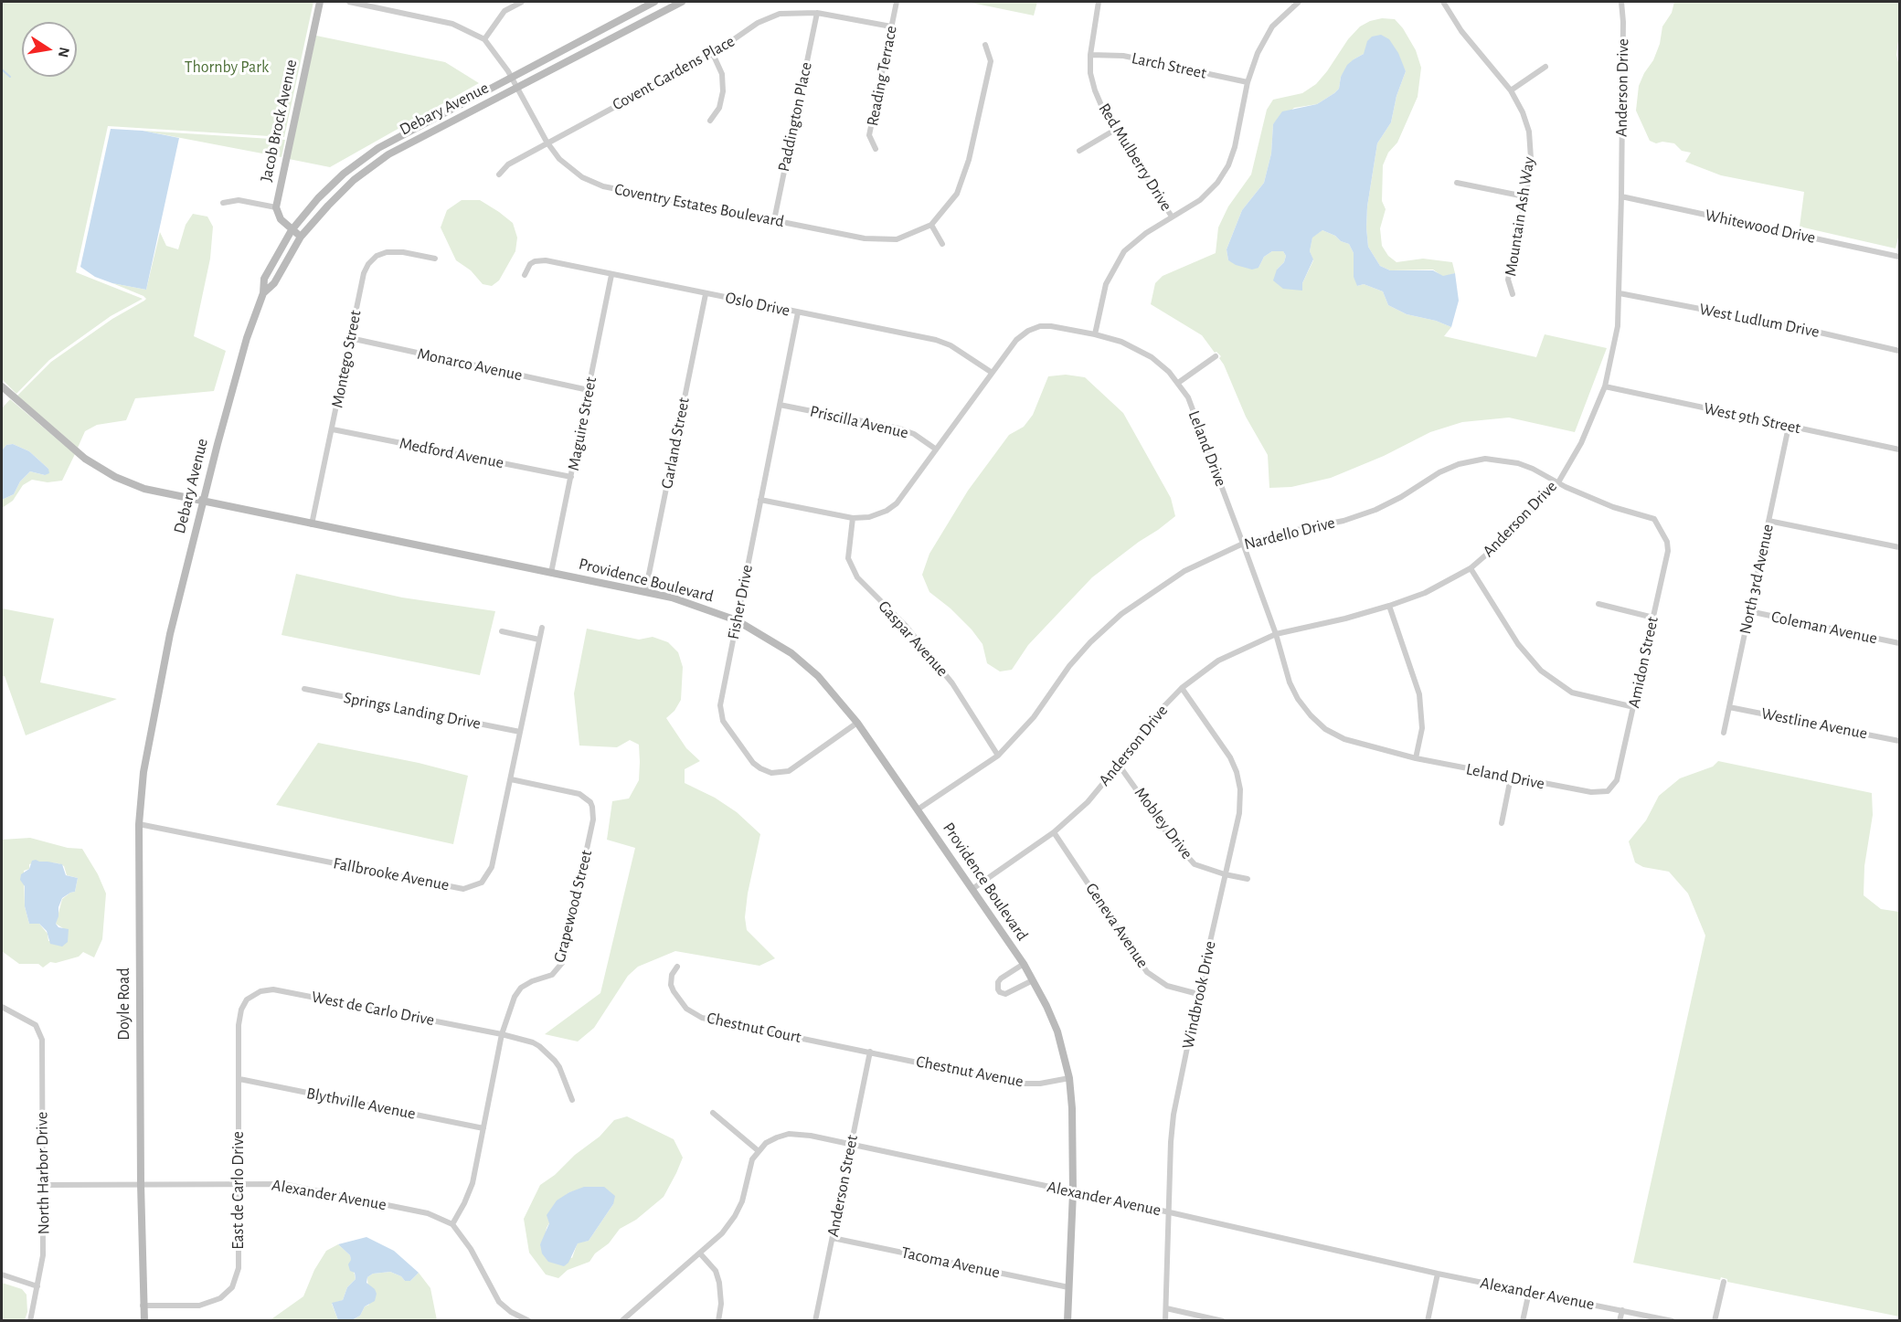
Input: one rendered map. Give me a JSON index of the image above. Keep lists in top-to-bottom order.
{
  "streets": {
    "main road": [
      "Debary Avenue",
      "Jacob Brock Avenue",
      "Providence Boulevard",
      "Doyle Road"
    ],
    "street": [
      "Larch Street",
      "Covent Gardens Place",
      "Reading Terrace",
      "Anderson Drive",
      "Paddington Place",
      "Red Mulberry Drive",
      "Coventry Estates Boulevard",
      "Mountain Ash Way",
      "Whitewood Drive",
      "Oslo Drive",
      "West Ludlum Drive",
      "Montego Street",
      "Monarco Avenue",
      "West 9th Street",
      "Priscilla Avenue",
      "Maguire Street",
      "Garland Street",
      "Leland Drive",
      "Medford Avenue",
      "Nardello Drive",
      "North 3rd Avenue",
      "Fisher Drive",
      "Coleman Avenue",
      "Gaspar Avenue",
      "Amidon Street",
      "Springs Landing Drive",
      "Westline Avenue",
      "Mobley Drive",
      "Fallbrooke Avenue",
      "Grapewood Street",
      "Geneva Avenue",
      "Windbrook Drive",
      "West de Carlo Drive",
      "Chestnut Court",
      "Chestnut Avenue",
      "Blythville Avenue",
      "North Harbor Drive",
      "Anderson Street",
      "East de Carlo Drive",
      "Alexander Avenue",
      "Tacoma Avenue"
    ]
  },
  "crossings": [
    ["Larch Street", "Red Mulberry Drive"],
    ["Covent Gardens Place", "Reading Terrace"],
    ["Covent Gardens Place", "Paddington Place"],
    ["Covent Gardens Place", "Coventry Estates Boulevard"],
    ["Anderson Drive", "Whitewood Drive"],
    ["Anderson Drive", "West Ludlum Drive"],
    ["Anderson Drive", "West 9th Street"],
    ["Anderson Drive", "Leland Drive"],
    ["Anderson Drive", "Nardello Drive"],
    ["Anderson Drive", "Providence Boulevard"],
    ["Anderson Drive", "Mobley Drive"],
    ["Anderson Drive", "Geneva Avenue"],
    ["Anderson Drive", "Windbrook Drive"],
    ["Debary Avenue", "Jacob Brock Avenue"],
    ["Debary Avenue", "Coventry Estates Boulevard"],
    ["Debary Avenue", "Providence Boulevard"],
    ["Debary Avenue", "Doyle Road"],
    ["Paddington Place", "Coventry Estates Boulevard"],
    ["Oslo Drive", "Maguire Street"],
    ["Oslo Drive", "Garland Street"],
    ["Oslo Drive", "Leland Drive"],
    ["Oslo Drive", "Fisher Drive"],
    ["Montego Street", "Monarco Avenue"],
    ["Montego Street", "Medford Avenue"],
    ["Montego Street", "Providence Boulevard"],
    ["Monarco Avenue", "Maguire Street"],
    ["West 9th Street", "North 3rd Avenue"],
    ["Priscilla Avenue", "Leland Drive"],
    ["Priscilla Avenue", "Fisher Drive"],
    ["Maguire Street", "Medford Avenue"],
    ["Maguire Street", "Providence Boulevard"],
    ["Garland Street", "Providence Boulevard"],
    ["Leland Drive", "Nardello Drive"],
    ["Leland Drive", "Fisher Drive"],
    ["Leland Drive", "Gaspar Avenue"],
    ["Leland Drive", "Amidon Street"],
    ["Nardello Drive", "Providence Boulevard"],
    ["Nardello Drive", "Gaspar Avenue"],
    ["Nardello Drive", "Amidon Street"],
    ["North 3rd Avenue", "Coleman Avenue"],
    ["North 3rd Avenue", "Westline Avenue"],
    ["Providence Boulevard", "Fisher Drive"],
    ["Providence Boulevard", "Chestnut Avenue"],
    ["Providence Boulevard", "Alexander Avenue"],
    ["Providence Boulevard", "Tacoma Avenue"],
    ["Springs Landing Drive", "Fallbrooke Avenue"],
    ["Mobley Drive", "Windbrook Drive"],
    ["Fallbrooke Avenue", "Grapewood Street"],
    ["Fallbrooke Avenue", "Doyle Road"],
    ["Grapewood Street", "West de Carlo Drive"],
    ["Grapewood Street", "Blythville Avenue"],
    ["Grapewood Street", "Alexander Avenue"],
    ["Geneva Avenue", "Windbrook Drive"],
    ["Windbrook Drive", "Alexander Avenue"],
    ["Doyle Road", "East de Carlo Drive"],
    ["Doyle Road", "Alexander Avenue"],
    ["West de Carlo Drive", "East de Carlo Drive"],
    ["Chestnut Court", "Chestnut Avenue"],
    ["Chestnut Court", "Anderson Street"],
    ["Chestnut Avenue", "Anderson Street"],
    ["Blythville Avenue", "East de Carlo Drive"],
    ["North Harbor Drive", "Alexander Avenue"],
    ["Anderson Street", "Alexander Avenue"],
    ["Anderson Street", "Tacoma Avenue"],
    ["East de Carlo Drive", "Alexander Avenue"]
  ],
  "parks": ["Thornby Park"],
  "north": "right"
}
